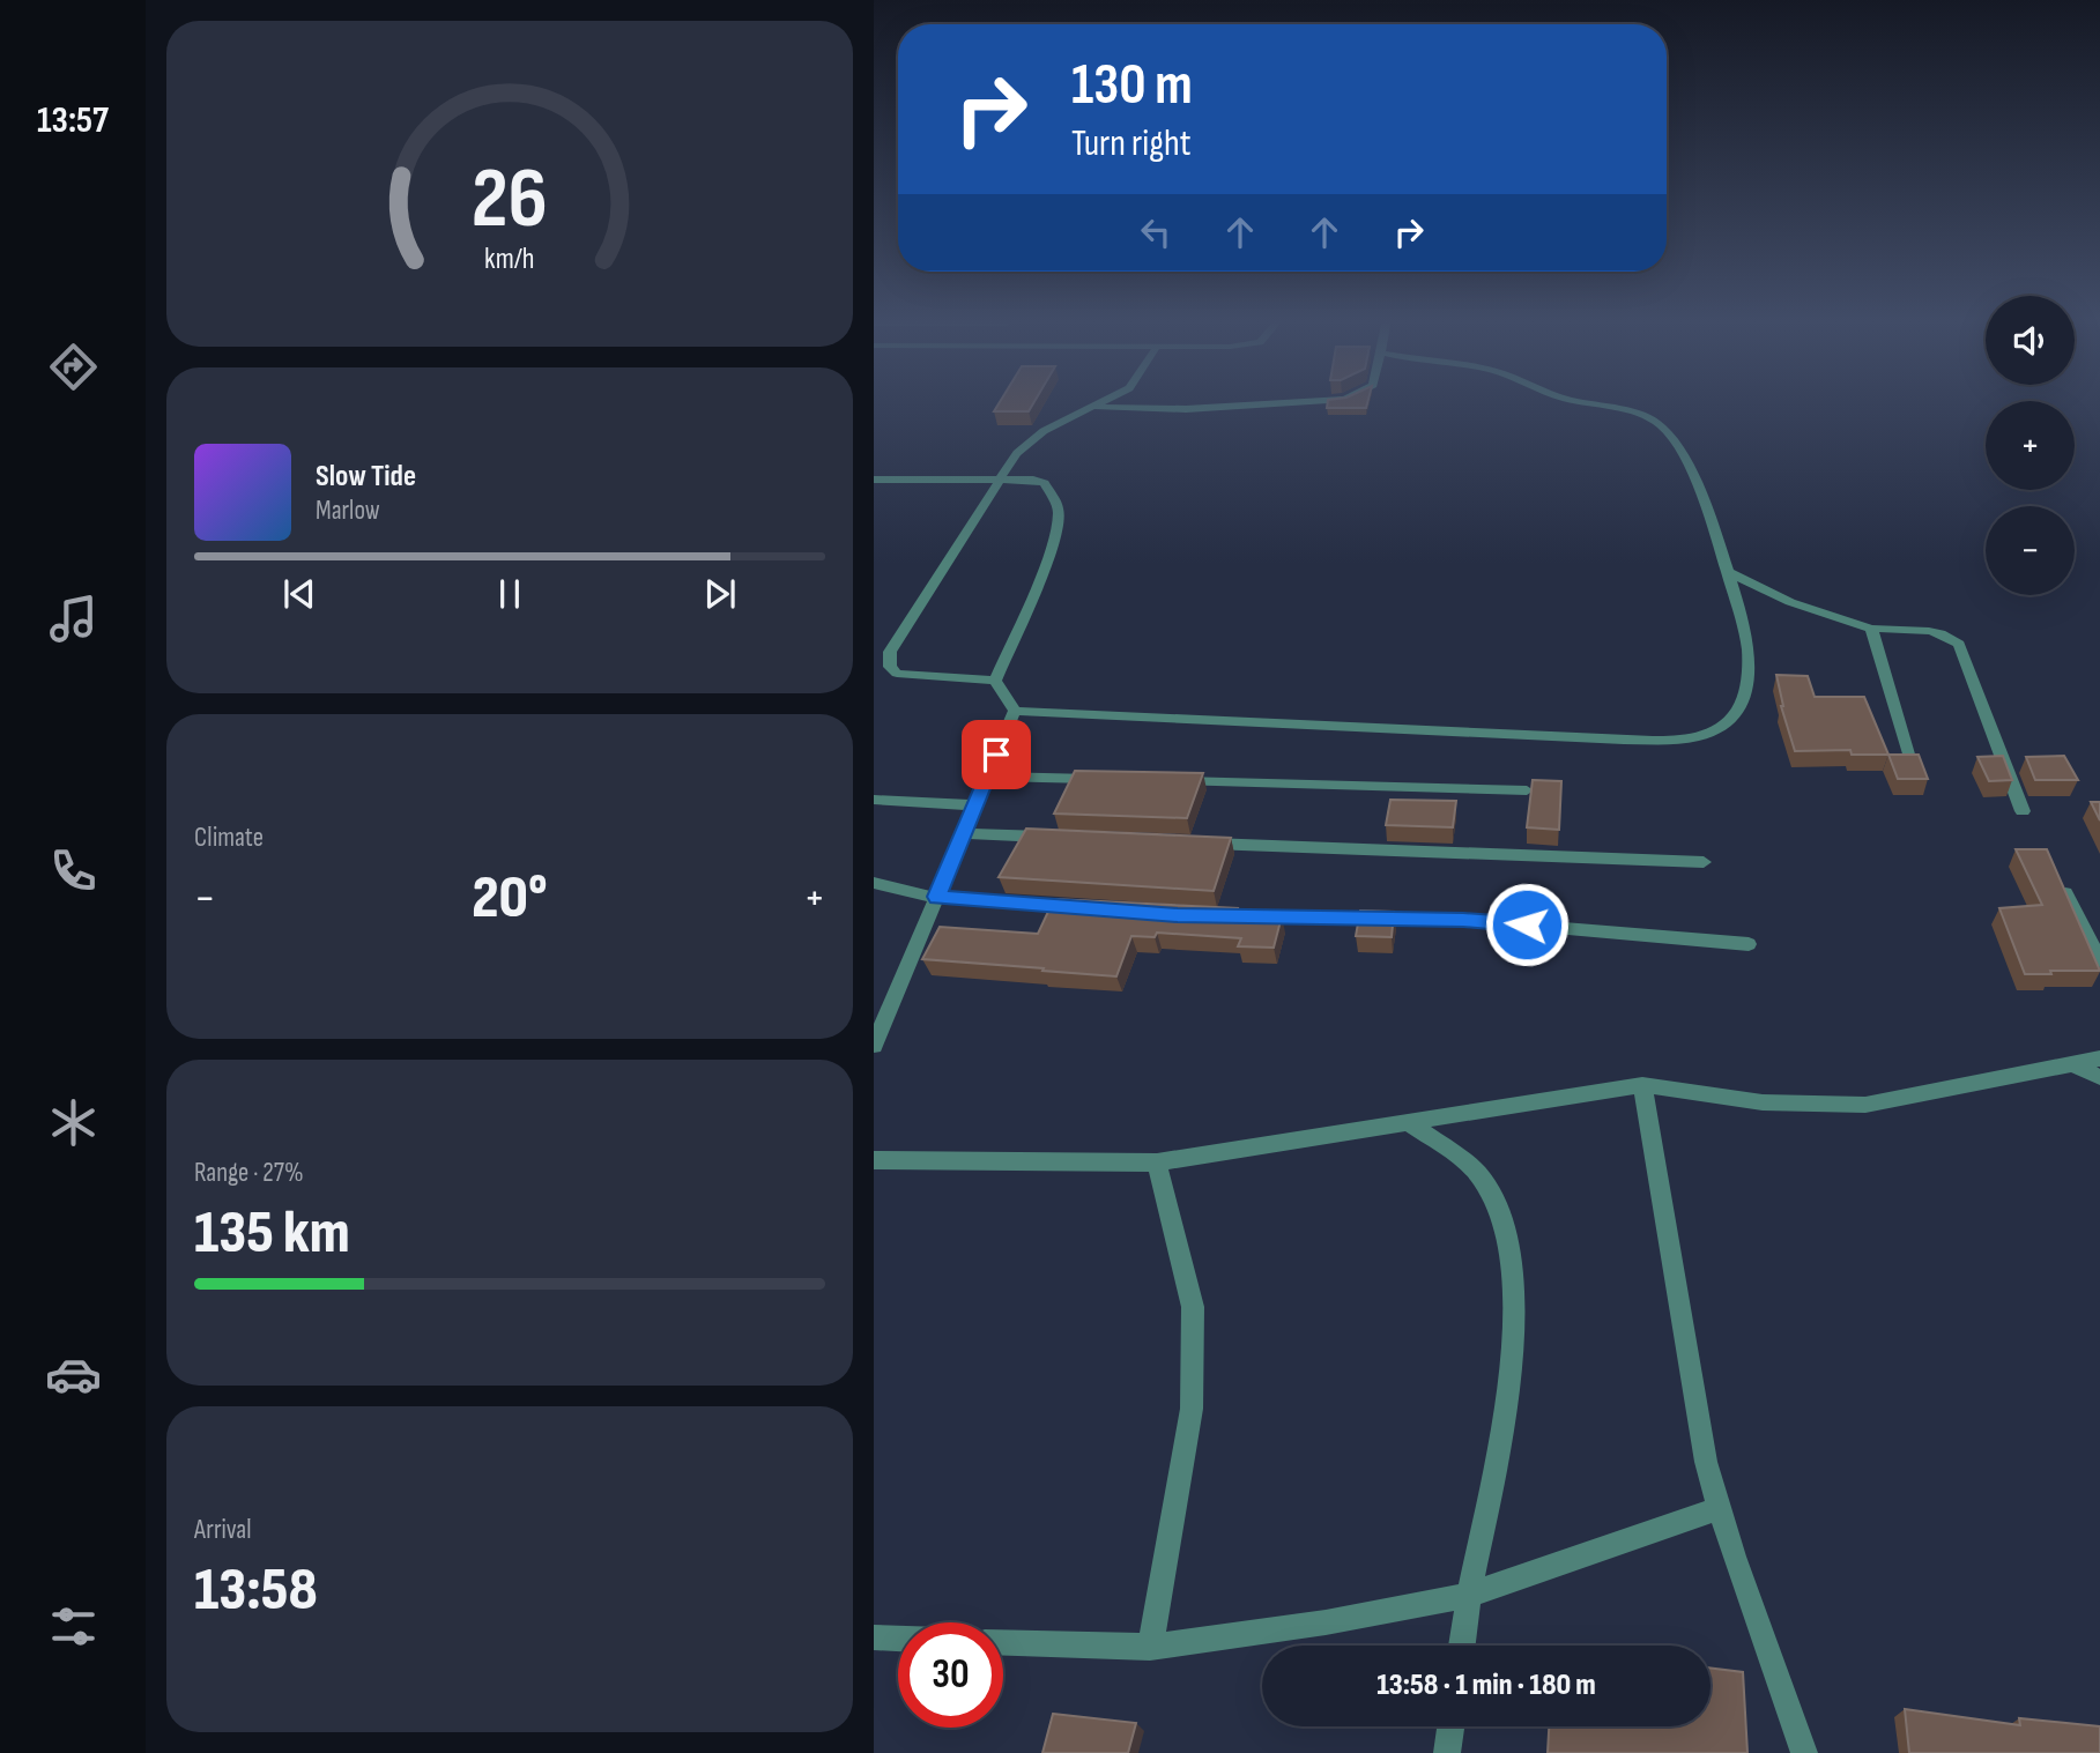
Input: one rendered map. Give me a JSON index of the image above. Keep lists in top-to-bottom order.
{
  "page": {
    "tabs": "13:57",
    "turn": ["130 m", "Turn right"],
    "map_buttons": ["+", "−"],
    "song": ["Slow Tide", "Marlow"],
    "tile": [
      "Climate",
      ["Range · 27%", "135 km"],
      ["Arrival", "13:58"]
    ],
    "heat": ["−", "20°", "+"],
    "limit": "30",
    "trip": "13:58 · 1 min · 180 m",
    "gauge": ["26", "km/h"]
  }
}
